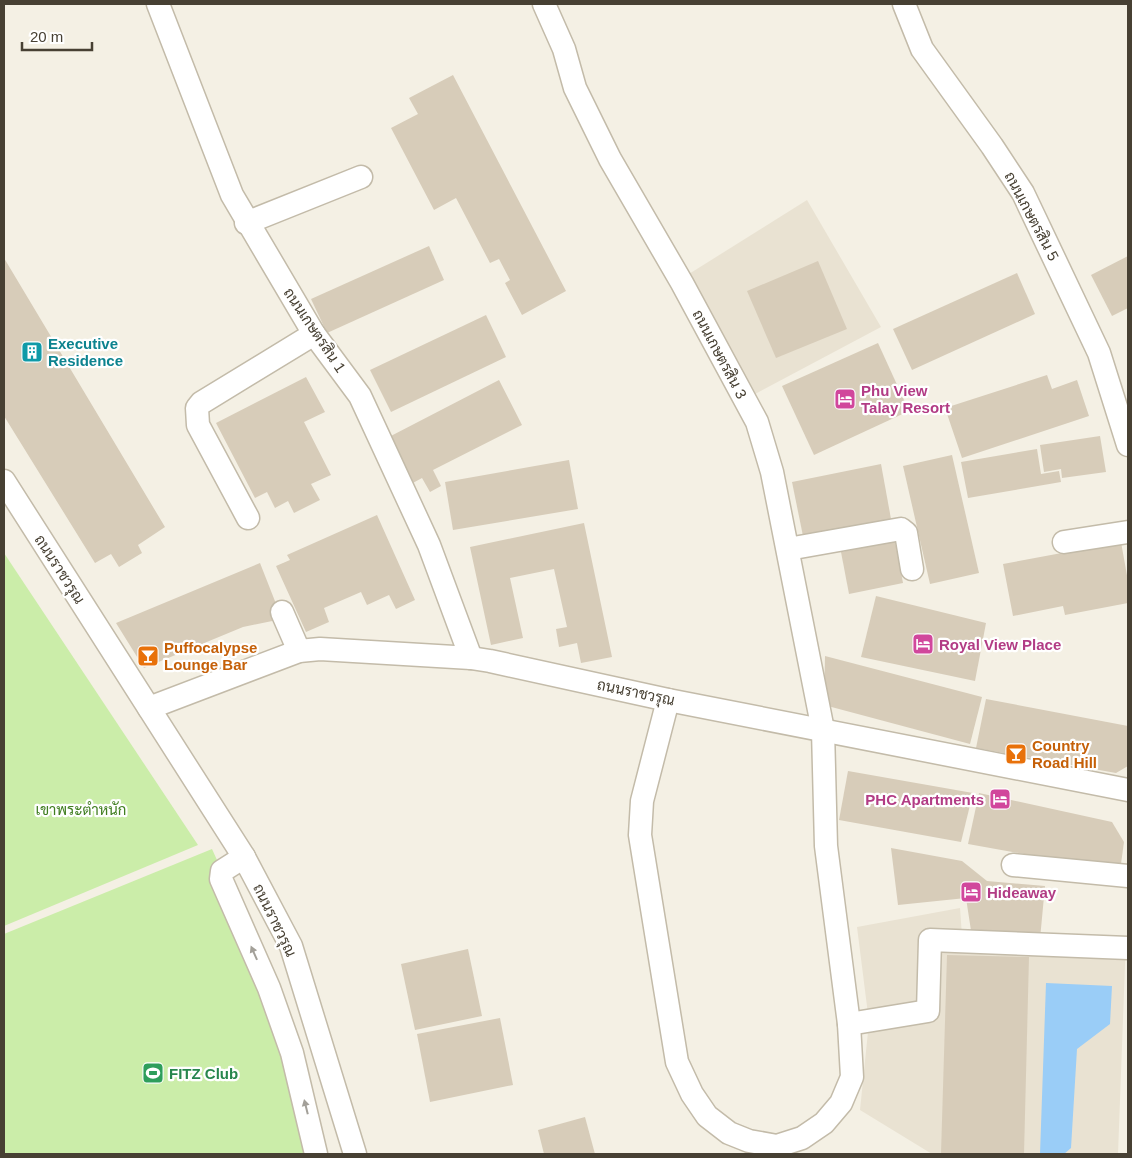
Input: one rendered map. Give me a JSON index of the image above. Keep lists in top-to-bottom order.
{
  "streets": {
    "street": [
      "ถนนเกษตรสิน 5",
      "ถนนเกษตรสิน 1",
      "ถนนเกษตรสิน 3",
      "ถนนราชวรุณ"
    ]
  },
  "crossings": [
    ["ถนนเกษตรสิน 1", "ถนนราชวรุณ"],
    ["ถนนเกษตรสิน 3", "ถนนราชวรุณ"]
  ],
  "parks": ["เขาพระตำหนัก"],
  "places": {
    "building": ["Executive Residence"],
    "hotel": [
      "Phu View Talay Resort",
      "Royal View Place",
      "PHC Apartments",
      "Hideaway"
    ],
    "bar": ["Puffocalypse Lounge Bar", "Country Road Hill"],
    "sports": ["FITZ Club"]
  },
  "scale_bar": "20 m"
}
